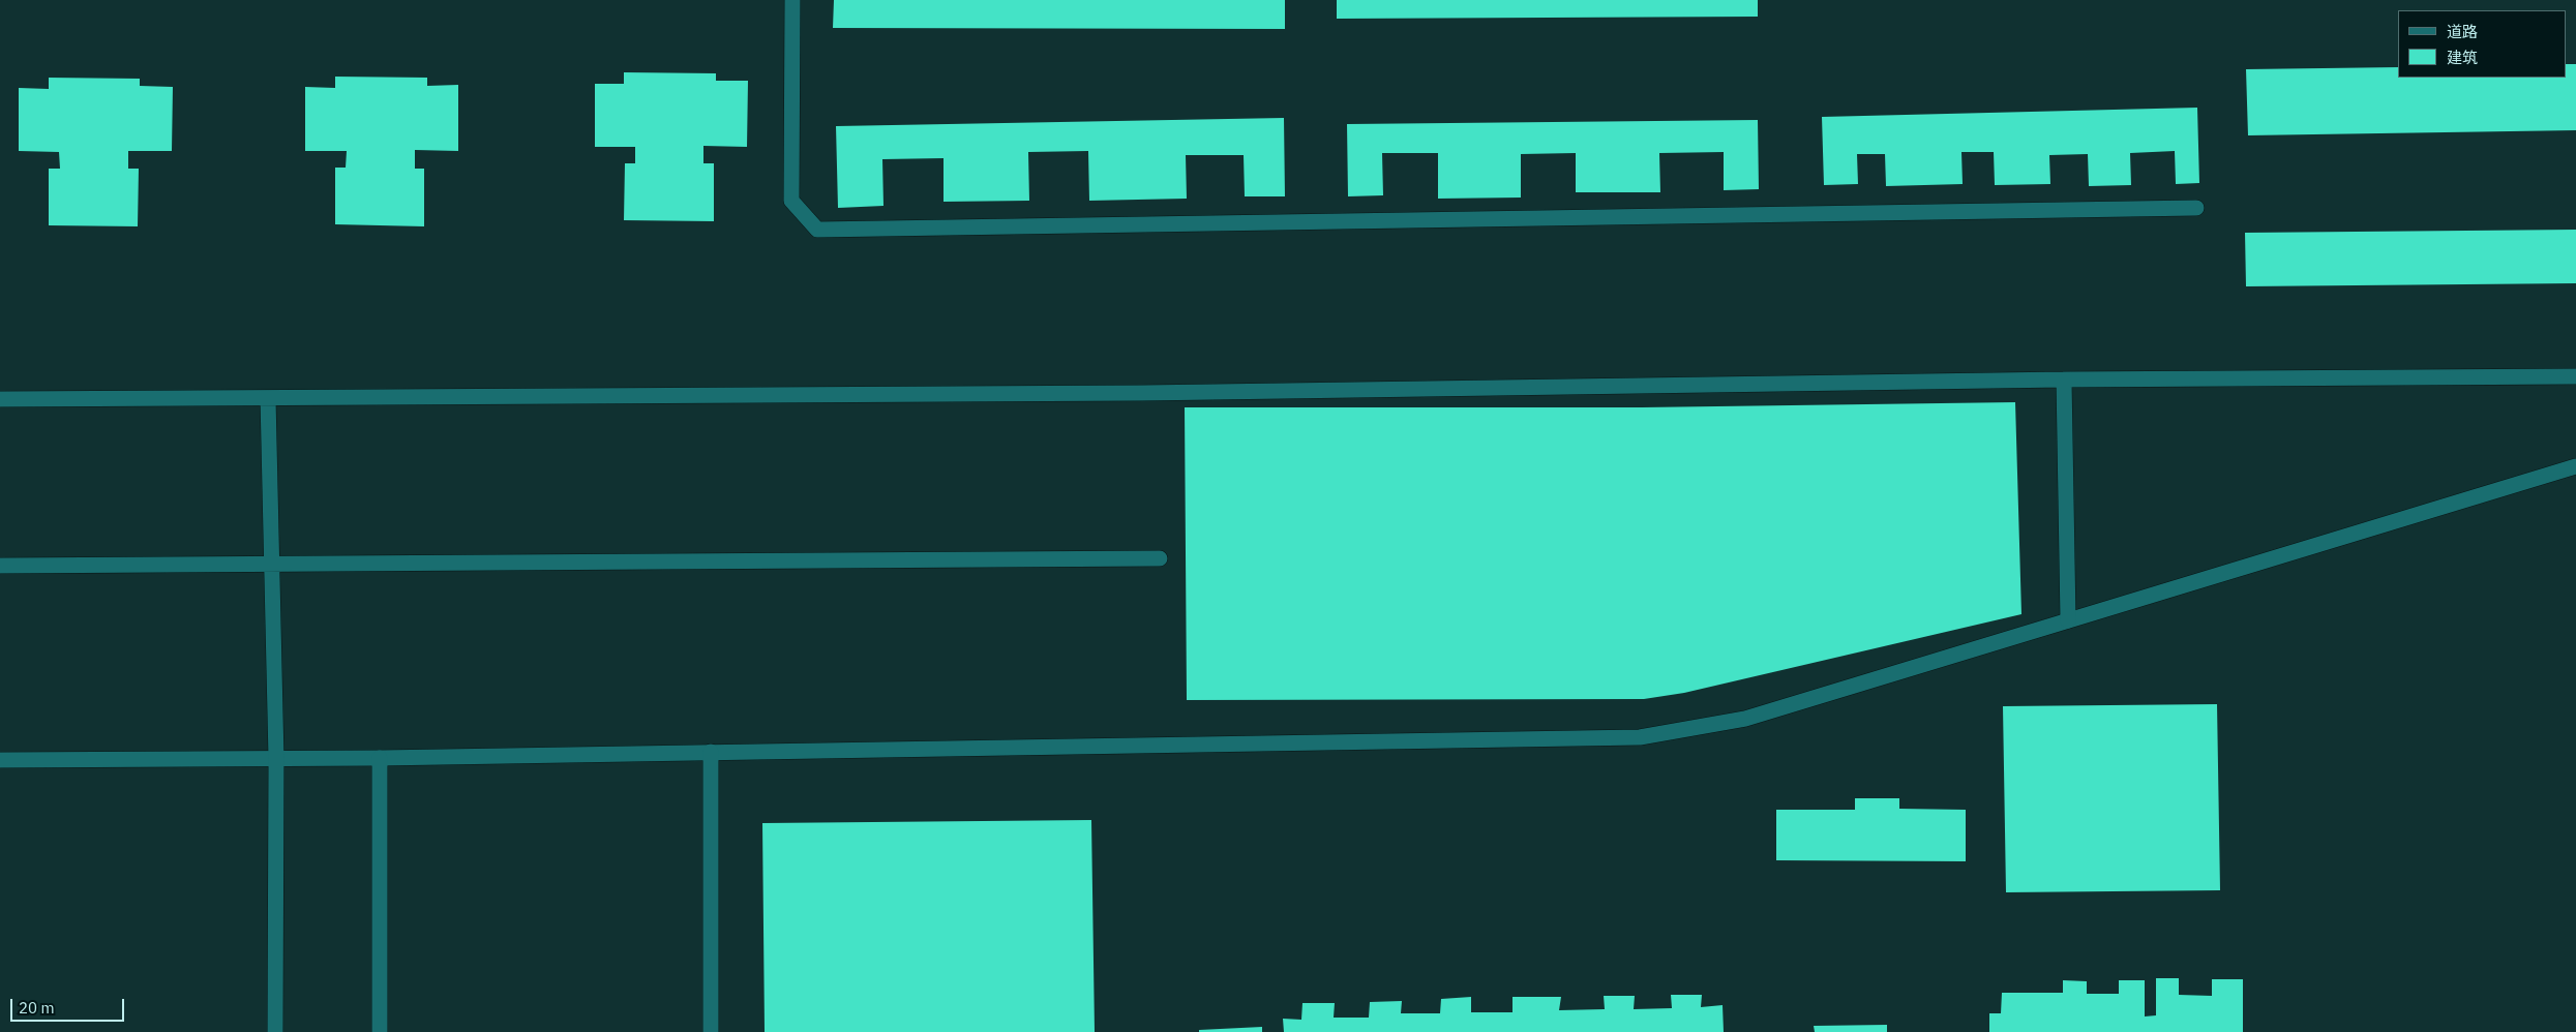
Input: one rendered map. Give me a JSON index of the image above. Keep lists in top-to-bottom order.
{
  "legend": ["道路", "建筑"],
  "scale_bar": "20 m"
}
